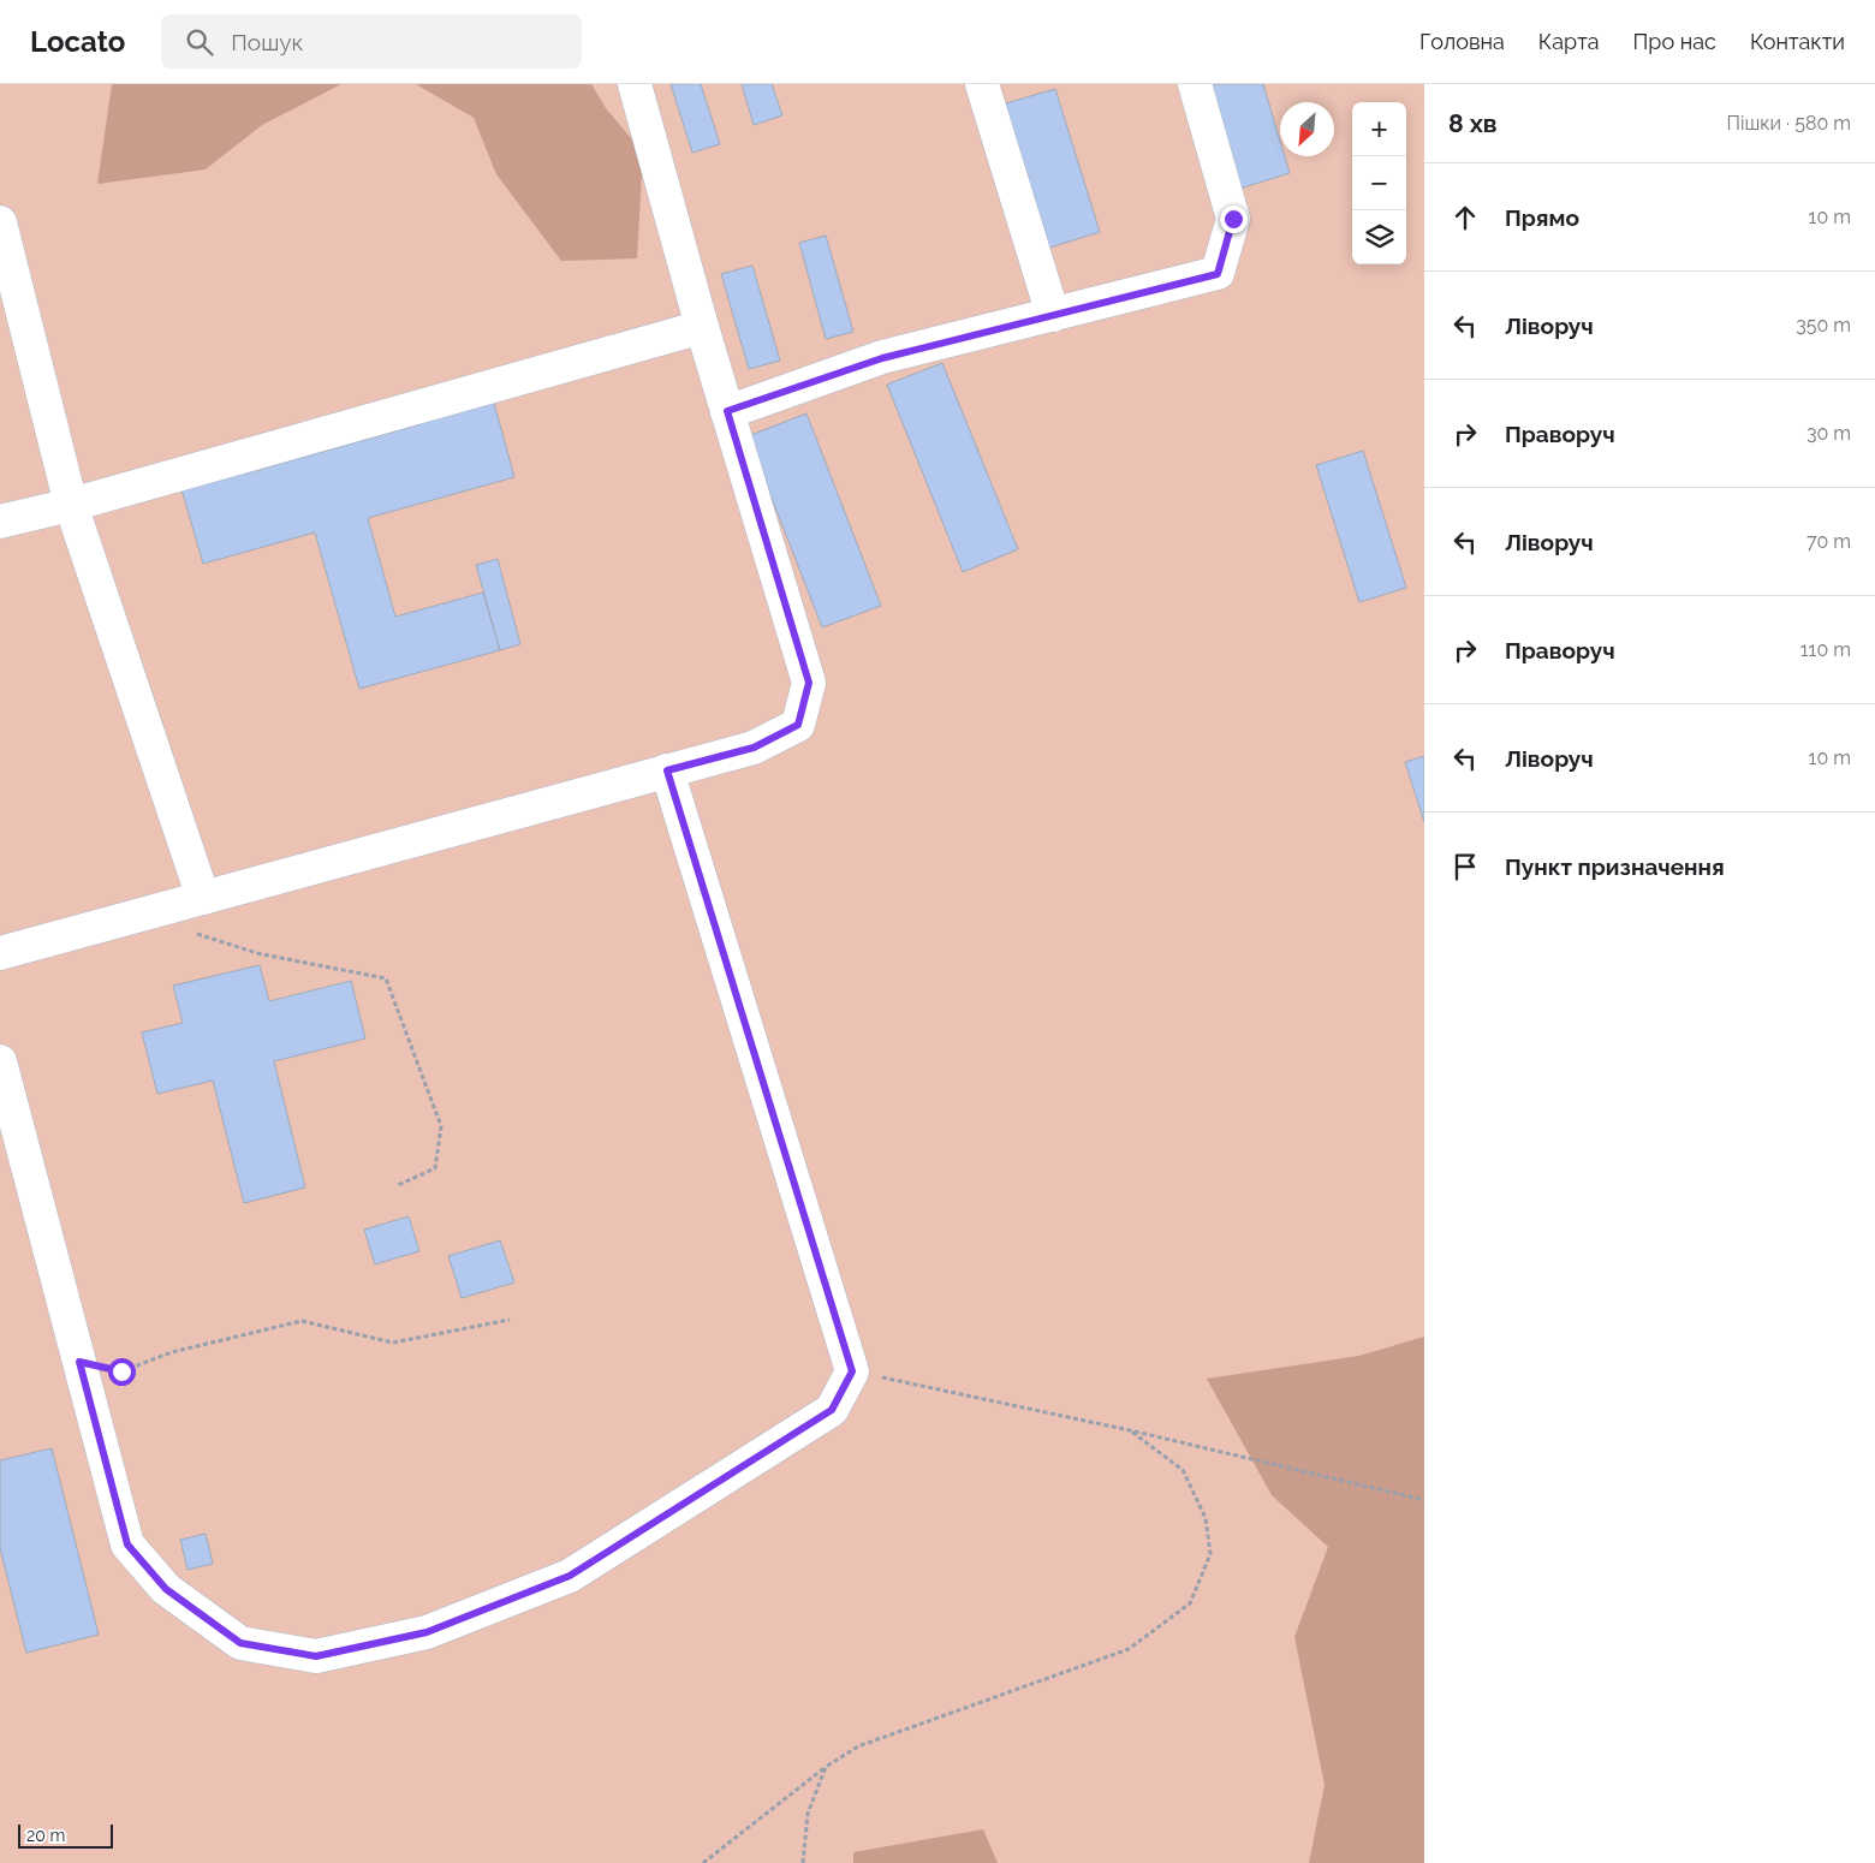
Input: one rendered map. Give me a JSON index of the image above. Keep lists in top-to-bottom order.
{
  "scale_bar": "20 m",
  "north": "bottom left",
  "page": {
    "header": "Locato",
    "search": "Пошук",
    "nav": [
      "Головна",
      "Карта",
      "Про нас",
      "Контакти"
    ],
    "heading": ["8 хв", "Пішки · 580 m"],
    "map_buttons": ["+", "−"],
    "list": [
      ["Прямо", "10 m"],
      ["Ліворуч", "350 m"],
      ["Праворуч", "30 m"],
      ["Ліворуч", "70 m"],
      ["Праворуч", "110 m"],
      ["Ліворуч", "10 m"],
      "Пункт призначення"
    ],
    "scale": "20 m"
  }
}
